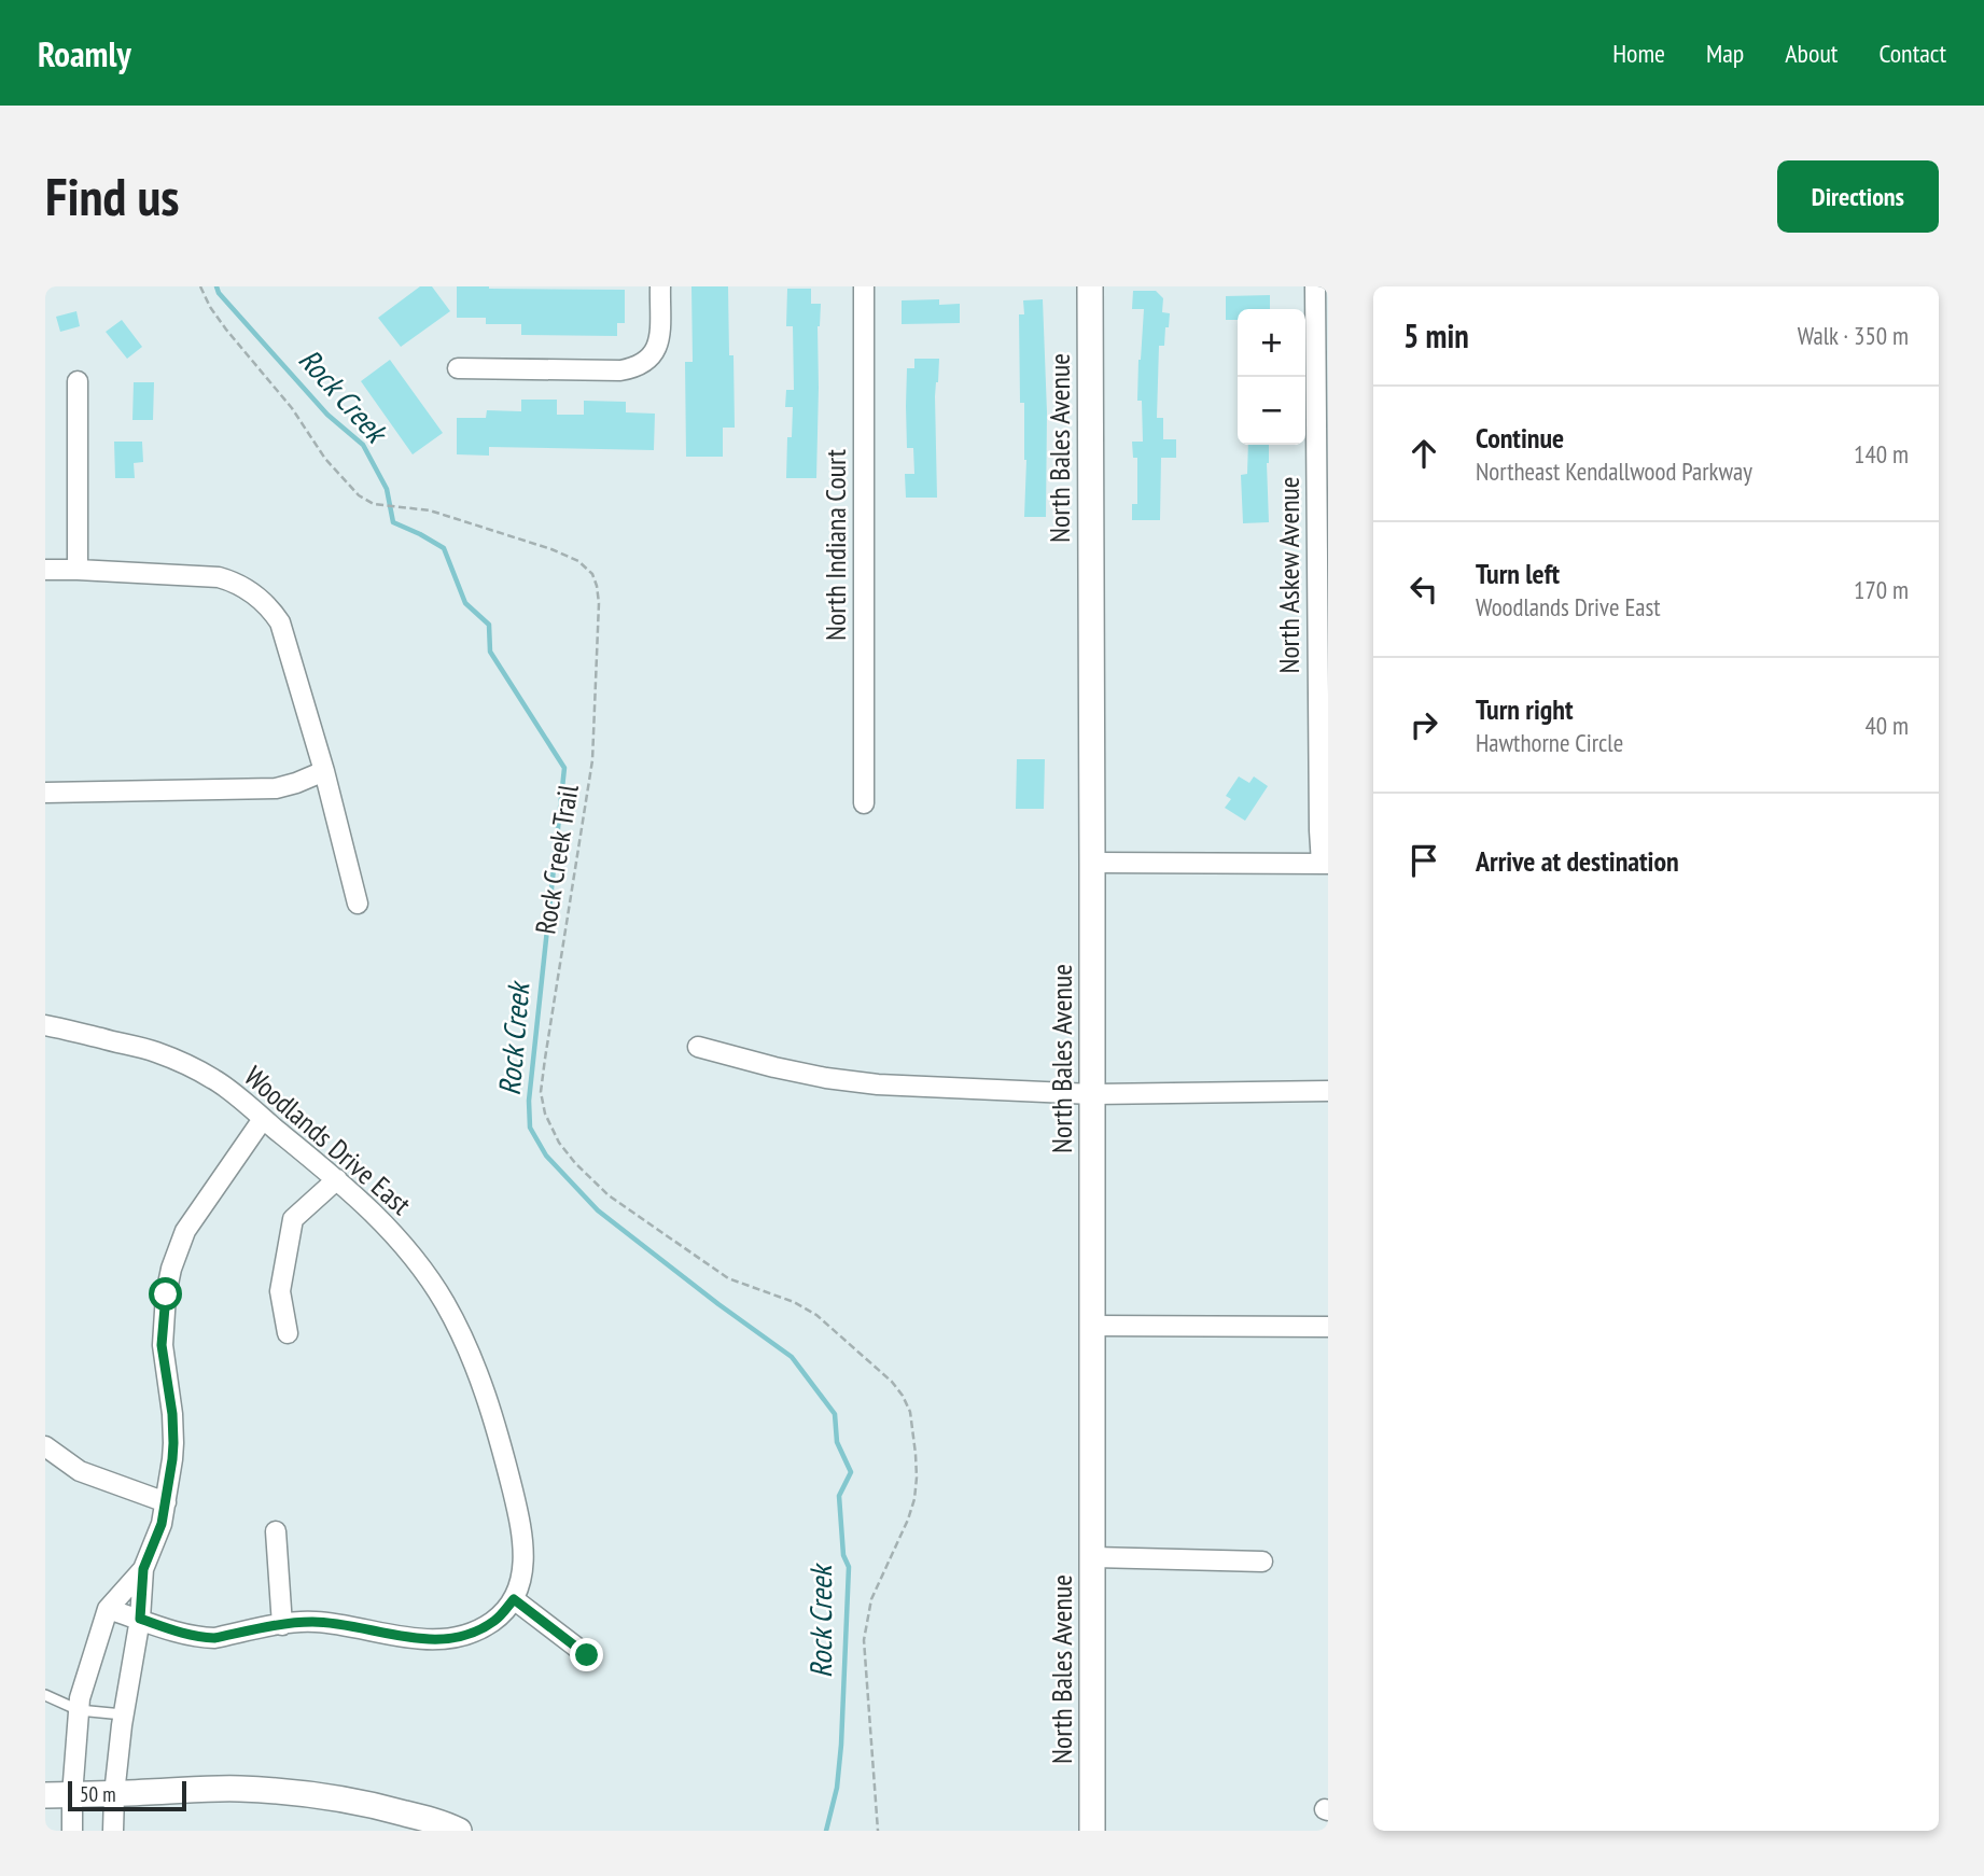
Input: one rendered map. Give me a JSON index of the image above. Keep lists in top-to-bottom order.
{
  "streets": {
    "street": [
      "North Bales Avenue",
      "North Indiana Court",
      "North Askew Avenue",
      "Woodlands Drive East"
    ],
    "path": ["Rock Creek Trail"]
  },
  "water": ["Rock Creek"],
  "scale_bar": "50 m",
  "page": {
    "header": "Roamly",
    "nav": [
      "Home",
      "Map",
      "About",
      "Contact"
    ],
    "buttons": "Directions",
    "title": "Find us",
    "heading": ["5 min", "Walk · 350 m"],
    "map_buttons": ["+", "−"],
    "list": [
      ["Continue", "Northeast Kendallwood Parkway", "140 m"],
      ["Turn left", "Woodlands Drive East", "170 m"],
      ["Turn right", "Hawthorne Circle", "40 m"],
      "Arrive at destination"
    ],
    "scale": "50 m"
  }
}
